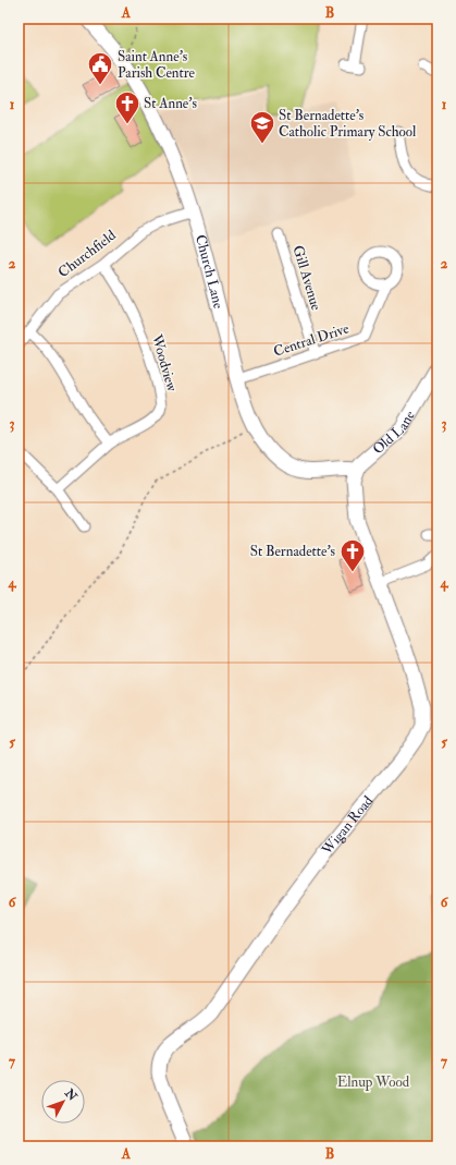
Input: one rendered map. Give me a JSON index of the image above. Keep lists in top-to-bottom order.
{
  "streets": {
    "main road": ["Church Lane", "Old Lane", "Wigan Road"],
    "street": [
      "Churchfield",
      "Gill Avenue",
      "Central Drive",
      "Woodview"
    ]
  },
  "crossings": [
    ["Churchfield", "Church Lane"],
    ["Churchfield", "Woodview"],
    ["Church Lane", "Central Drive"],
    ["Church Lane", "Old Lane"],
    ["Church Lane", "Wigan Road"],
    ["Gill Avenue", "Central Drive"],
    ["Old Lane", "Wigan Road"]
  ],
  "parks": ["Elnup Wood"],
  "places": {
    "public building": ["Saint Anne's Parish Centre"],
    "church": ["St Anne's", "St Bernadette's"],
    "school or university": ["St Bernadette's Catholic Primary School"]
  },
  "north": "top right",
  "grid": {
    "columns": ["A", "B"],
    "rows": [
      "1",
      "2",
      "3",
      "4",
      "5",
      "6",
      "7"
    ]
  }
}
